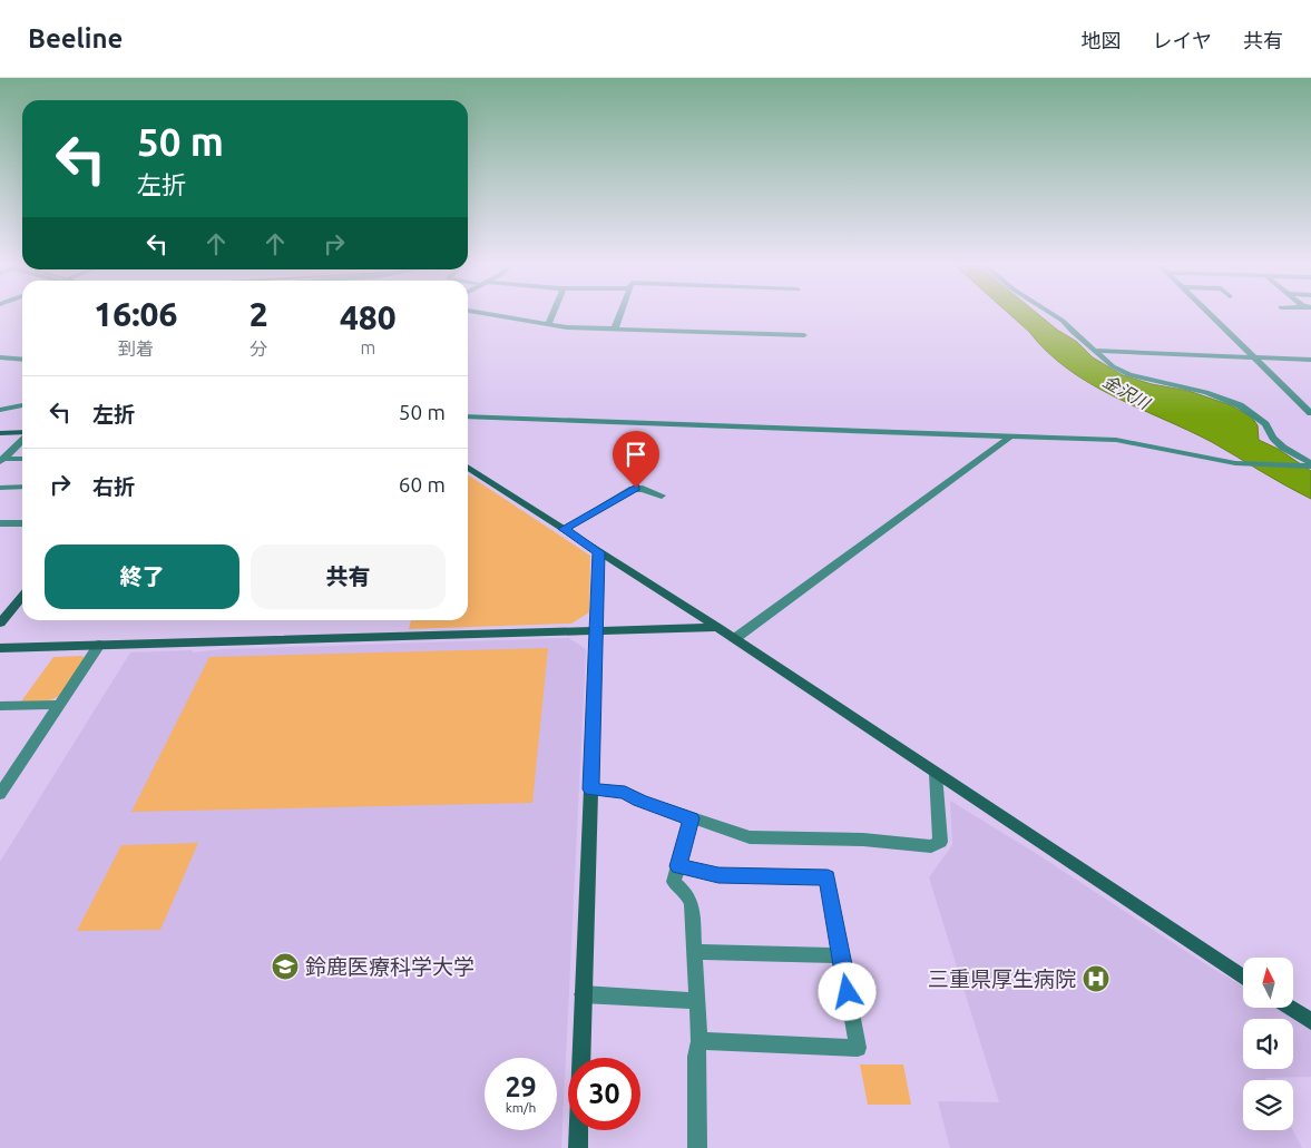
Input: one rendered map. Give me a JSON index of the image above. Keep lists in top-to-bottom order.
{
  "water": ["金沢川"],
  "places": {
    "school or university": ["鈴鹿医療科学大学"],
    "hospital": ["三重県厚生病院"]
  },
  "north": "top",
  "page": {
    "header": "Beeline",
    "nav": ["地図", "レイヤ", "共有"],
    "turn": ["50 m", "左折"],
    "eta": [
      "16:06",
      "到着",
      "2",
      "分",
      "480",
      "m"
    ],
    "list": [
      {
        "name": "左折",
        "value": "50 m"
      },
      {
        "name": "右折",
        "value": "60 m"
      }
    ],
    "buttons": ["終了", "共有"],
    "speed": "29 km/h",
    "limit": "30"
  }
}
